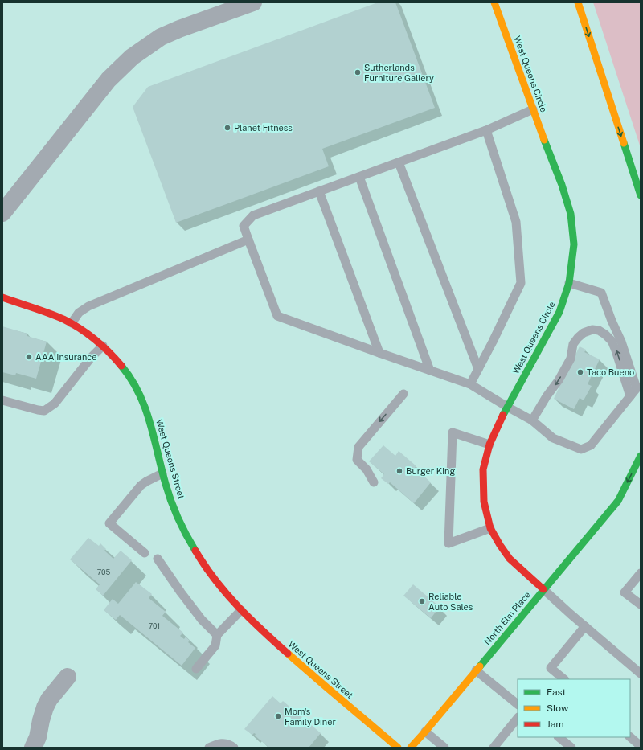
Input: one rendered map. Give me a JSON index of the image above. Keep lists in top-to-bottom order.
{
  "streets": {
    "main road": ["West Queens Circle", "West Queens Street", "North Elm Place"]
  },
  "crossings": [
    ["West Queens Circle", "North Elm Place"]
  ],
  "places": [
    "Sutherlands Furniture Gallery",
    "Planet Fitness",
    "AAA Insurance",
    "Taco Bueno",
    "Burger King",
    "Reliable Auto Sales",
    "Mom's Family Diner"
  ],
  "house_numbers": ["705", "701"],
  "legend": ["Fast", "Slow", "Jam"]
}
